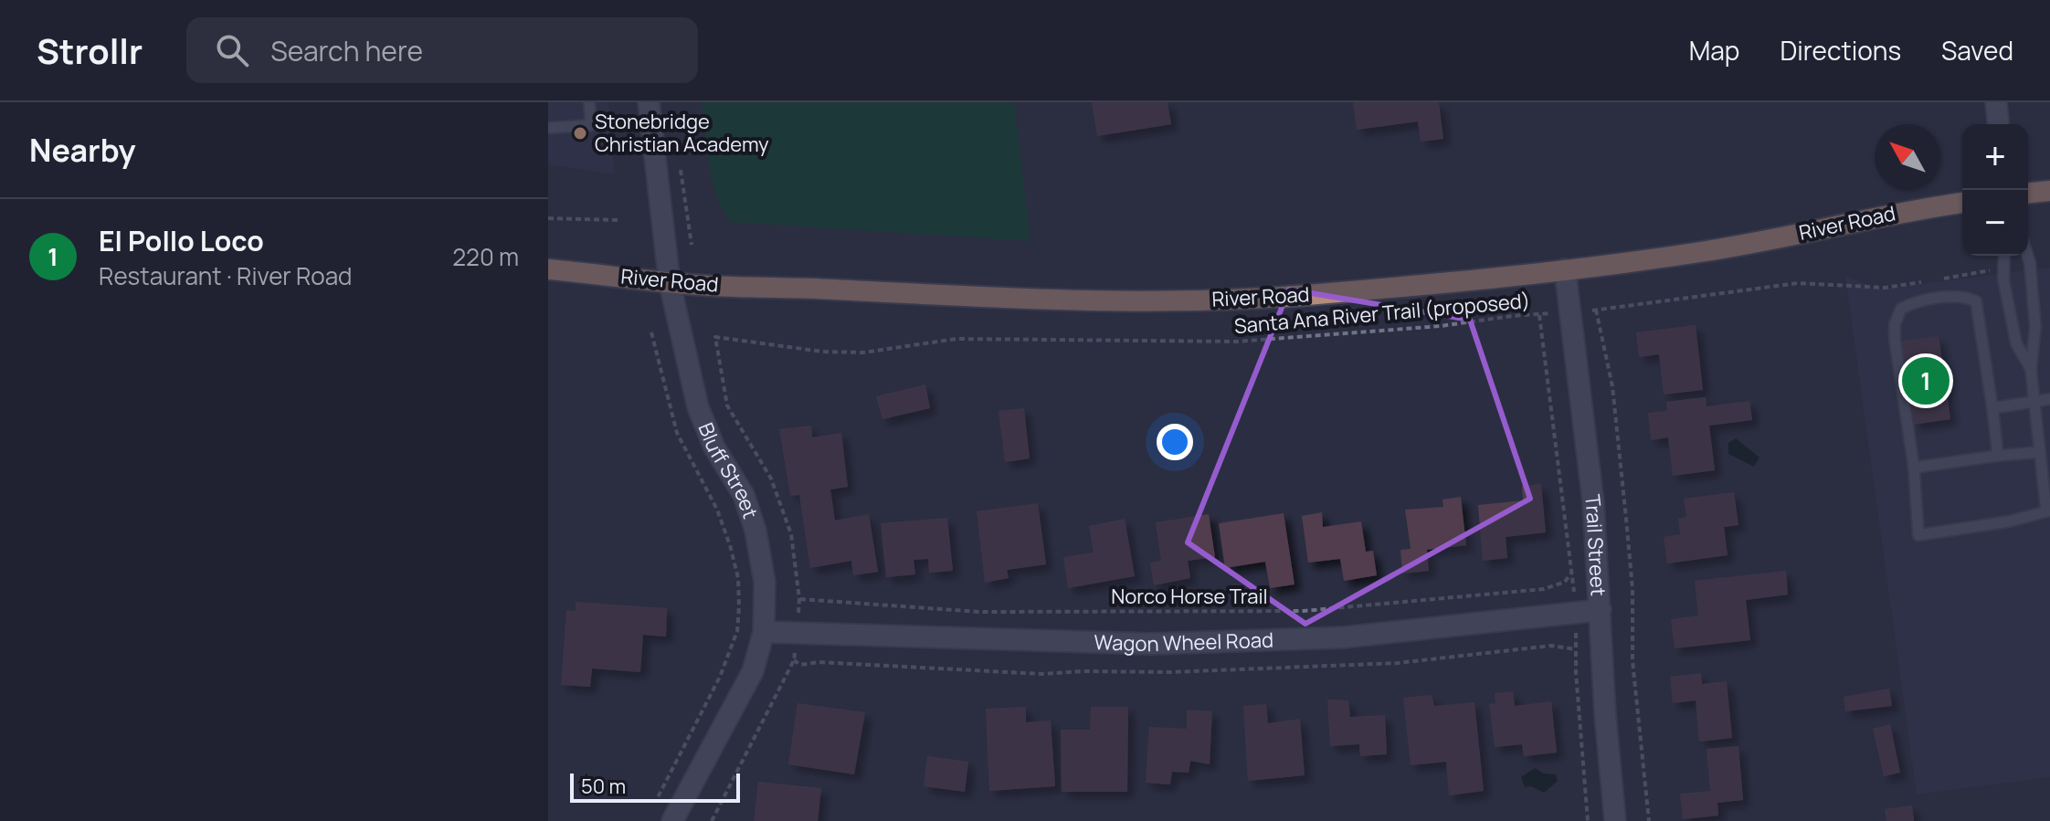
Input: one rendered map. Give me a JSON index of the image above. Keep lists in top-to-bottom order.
{
  "streets": {
    "main road": ["River Road"],
    "street": ["Bluff Street", "Trail Street", "Wagon Wheel Road"],
    "path": ["Santa Ana River Trail (proposed)", "Norco Horse Trail"]
  },
  "crossings": [
    ["River Road", "Bluff Street"],
    ["River Road", "Trail Street"],
    ["Santa Ana River Trail (proposed)", "Trail Street"],
    ["Bluff Street", "Wagon Wheel Road"],
    ["Trail Street", "Wagon Wheel Road"]
  ],
  "places": ["Stonebridge Christian Academy"],
  "scale_bar": "50 m",
  "north": "top left",
  "page": {
    "header": "Strollr",
    "search": "Search here",
    "nav": ["Map", "Directions", "Saved"],
    "heading": "Nearby",
    "map_buttons": ["+", "−"],
    "list": [
      {
        "mark": "1",
        "name": "El Pollo Loco",
        "note": "Restaurant · River Road",
        "value": "220 m"
      }
    ],
    "pins": "1",
    "scale": "50 m"
  }
}
